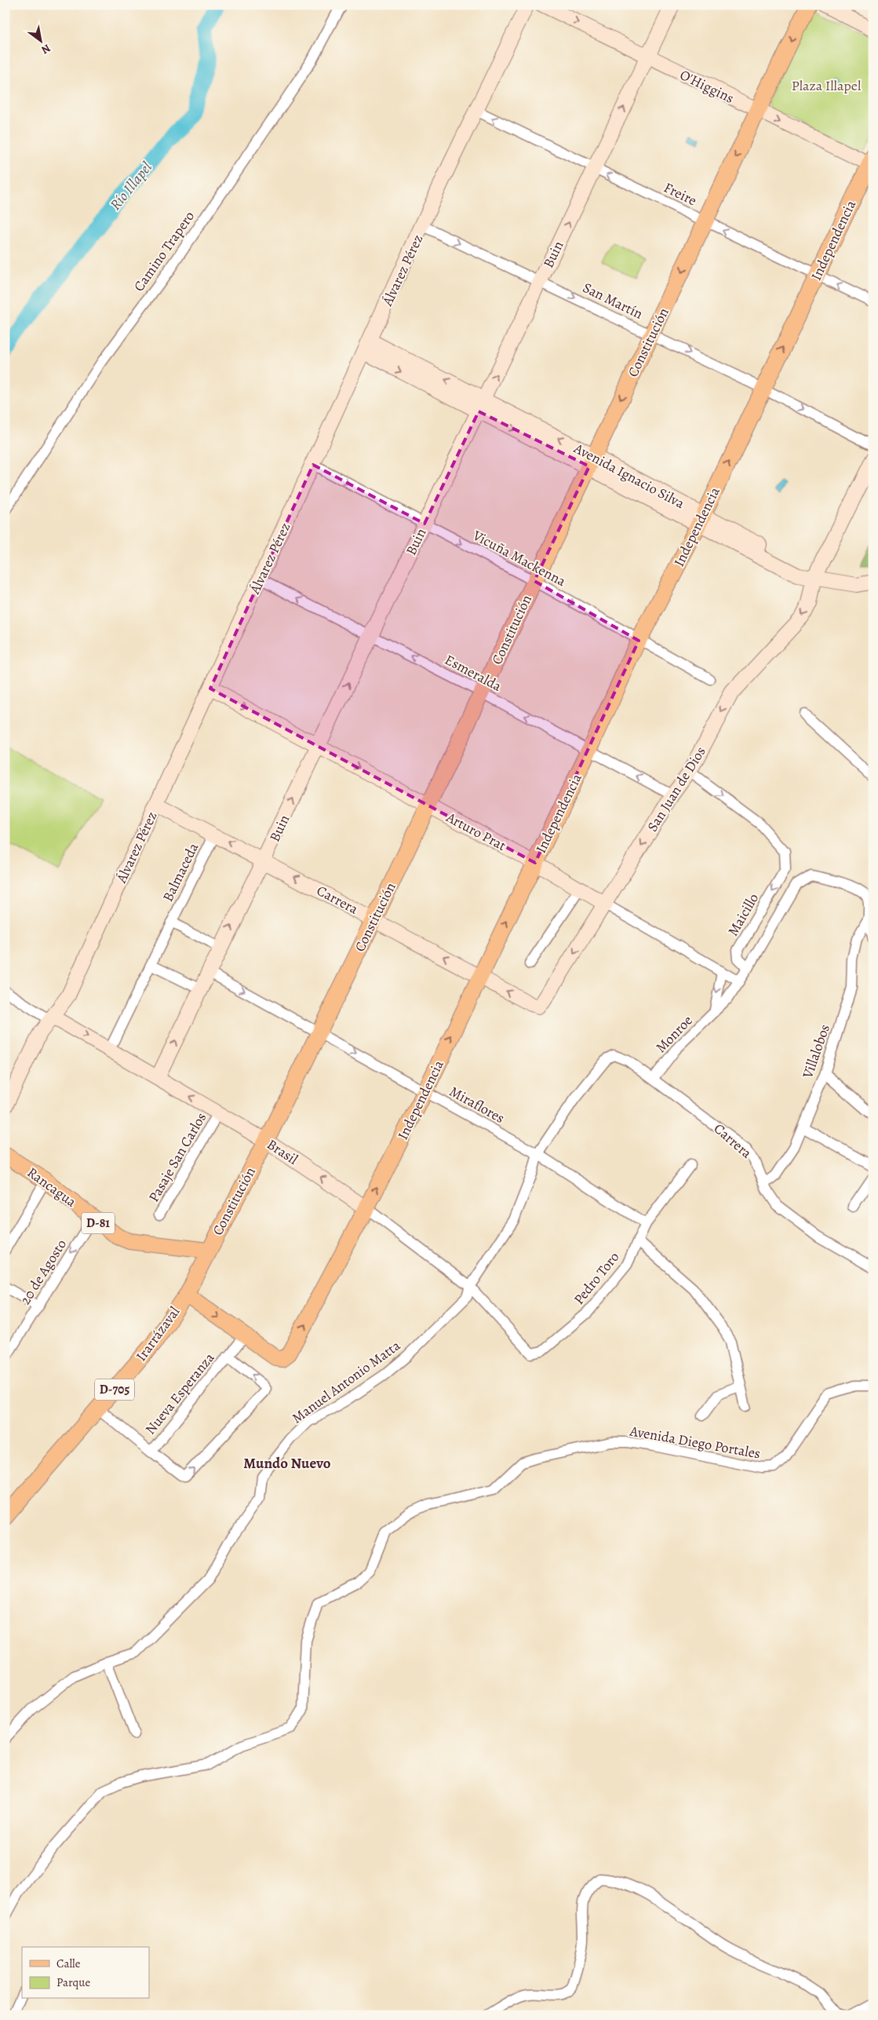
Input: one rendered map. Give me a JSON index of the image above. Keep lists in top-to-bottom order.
{
  "streets": {
    "main road": [
      "Independencia",
      "Constitución",
      "Rancagua",
      "D-81",
      "Irarrázaval",
      "D-705"
    ],
    "street": [
      "O'Higgins",
      "Freire",
      "Camino Trapero",
      "Buin",
      "Álvarez Pérez",
      "San Martín",
      "Avenida Ignacio Silva",
      "Vicuña Mackenna",
      "Esmeralda",
      "San Juan de Dios",
      "Arturo Prat",
      "Balmaceda",
      "Carrera",
      "Maicillo",
      "Monroe",
      "Villalobos",
      "Miraflores",
      "Brasil",
      "Pasaje San Carlos",
      "20 de Agosto",
      "Pedro Toro",
      "Manuel Antonio Matta",
      "Nueva Esperanza",
      "Avenida Diego Portales"
    ]
  },
  "crossings": [
    ["O'Higgins", "Independencia"],
    ["O'Higgins", "Buin"],
    ["O'Higgins", "Constitución"],
    ["Freire", "Independencia"],
    ["Freire", "Buin"],
    ["Freire", "Álvarez Pérez"],
    ["Freire", "Constitución"],
    ["Independencia", "San Martín"],
    ["Independencia", "Avenida Ignacio Silva"],
    ["Independencia", "Vicuña Mackenna"],
    ["Independencia", "Esmeralda"],
    ["Independencia", "Arturo Prat"],
    ["Independencia", "Carrera"],
    ["Independencia", "Miraflores"],
    ["Independencia", "Brasil"],
    ["Independencia", "Irarrázaval"],
    ["Independencia", "Nueva Esperanza"],
    ["Buin", "San Martín"],
    ["Buin", "Avenida Ignacio Silva"],
    ["Buin", "Vicuña Mackenna"],
    ["Buin", "Esmeralda"],
    ["Buin", "Arturo Prat"],
    ["Buin", "Carrera"],
    ["Buin", "Miraflores"],
    ["Buin", "Brasil"],
    ["Álvarez Pérez", "San Martín"],
    ["Álvarez Pérez", "Avenida Ignacio Silva"],
    ["Álvarez Pérez", "Vicuña Mackenna"],
    ["Álvarez Pérez", "Esmeralda"],
    ["Álvarez Pérez", "Arturo Prat"],
    ["Álvarez Pérez", "Carrera"],
    ["Álvarez Pérez", "Brasil"],
    ["San Martín", "Constitución"],
    ["Constitución", "Avenida Ignacio Silva"],
    ["Constitución", "Vicuña Mackenna"],
    ["Constitución", "Esmeralda"],
    ["Constitución", "Arturo Prat"],
    ["Constitución", "Carrera"],
    ["Constitución", "Miraflores"],
    ["Constitución", "Brasil"],
    ["Constitución", "Rancagua"],
    ["Constitución", "Irarrázaval"],
    ["Avenida Ignacio Silva", "San Juan de Dios"],
    ["Esmeralda", "San Juan de Dios"],
    ["San Juan de Dios", "Arturo Prat"],
    ["San Juan de Dios", "Carrera"],
    ["San Juan de Dios", "Maicillo"],
    ["Arturo Prat", "Monroe"],
    ["Balmaceda", "Carrera"],
    ["Balmaceda", "Brasil"],
    ["Carrera", "Monroe"],
    ["Carrera", "Villalobos"],
    ["Carrera", "Manuel Antonio Matta"],
    ["Maicillo", "Monroe"],
    ["Miraflores", "Pedro Toro"],
    ["Miraflores", "Manuel Antonio Matta"],
    ["Brasil", "Pasaje San Carlos"],
    ["Brasil", "Pedro Toro"],
    ["Brasil", "Manuel Antonio Matta"],
    ["Rancagua", "20 de Agosto"],
    ["Rancagua", "Irarrázaval"],
    ["Irarrázaval", "Nueva Esperanza"]
  ],
  "one_way": [
    "O'Higgins",
    "Freire",
    "Independencia",
    "Buin",
    "San Martín",
    "Constitución",
    "Vicuña Mackenna",
    "Esmeralda",
    "San Juan de Dios",
    "Arturo Prat",
    "Carrera",
    "Miraflores"
  ],
  "districts": ["Mundo Nuevo"],
  "water": ["Río Illapel"],
  "parks": ["Plaza Illapel"],
  "legend": ["Calle", "Parque"],
  "north": "bottom right"
}
